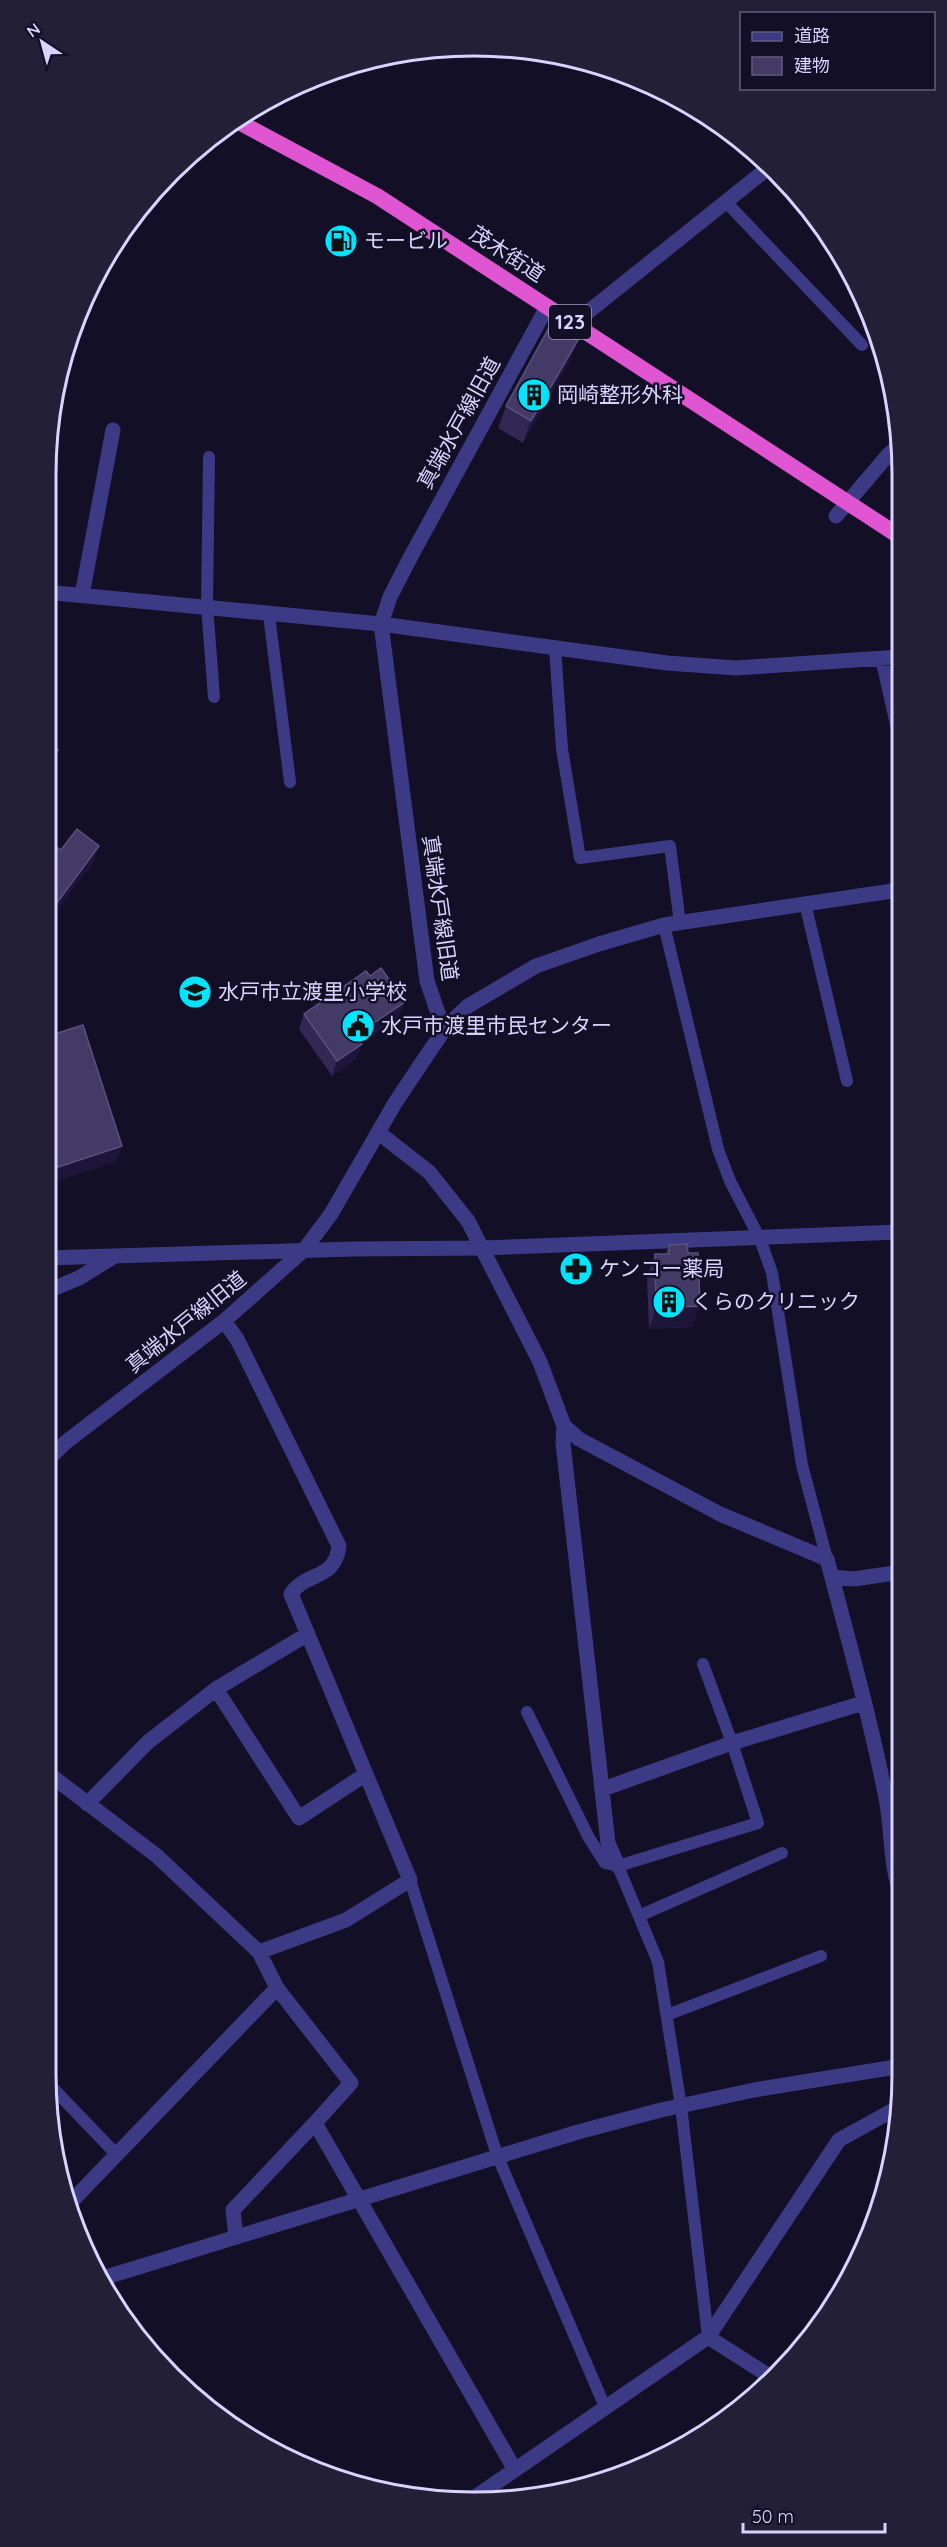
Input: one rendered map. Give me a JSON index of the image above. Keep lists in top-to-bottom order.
{
  "streets": {
    "highway": ["茂木街道", "123"],
    "street": ["真端水戸線旧道"]
  },
  "crossings": [
    ["茂木街道", "真端水戸線旧道"]
  ],
  "places": {
    "fuel station": ["モービル"],
    "building": ["岡崎整形外科", "くらのクリニック"],
    "school or university": ["水戸市立渡里小学校"],
    "public building": ["水戸市渡里市民センター"],
    "pharmacy": ["ケンコー薬局"]
  },
  "legend": ["道路", "建物"],
  "scale_bar": "50 m",
  "north": "top left"
}
